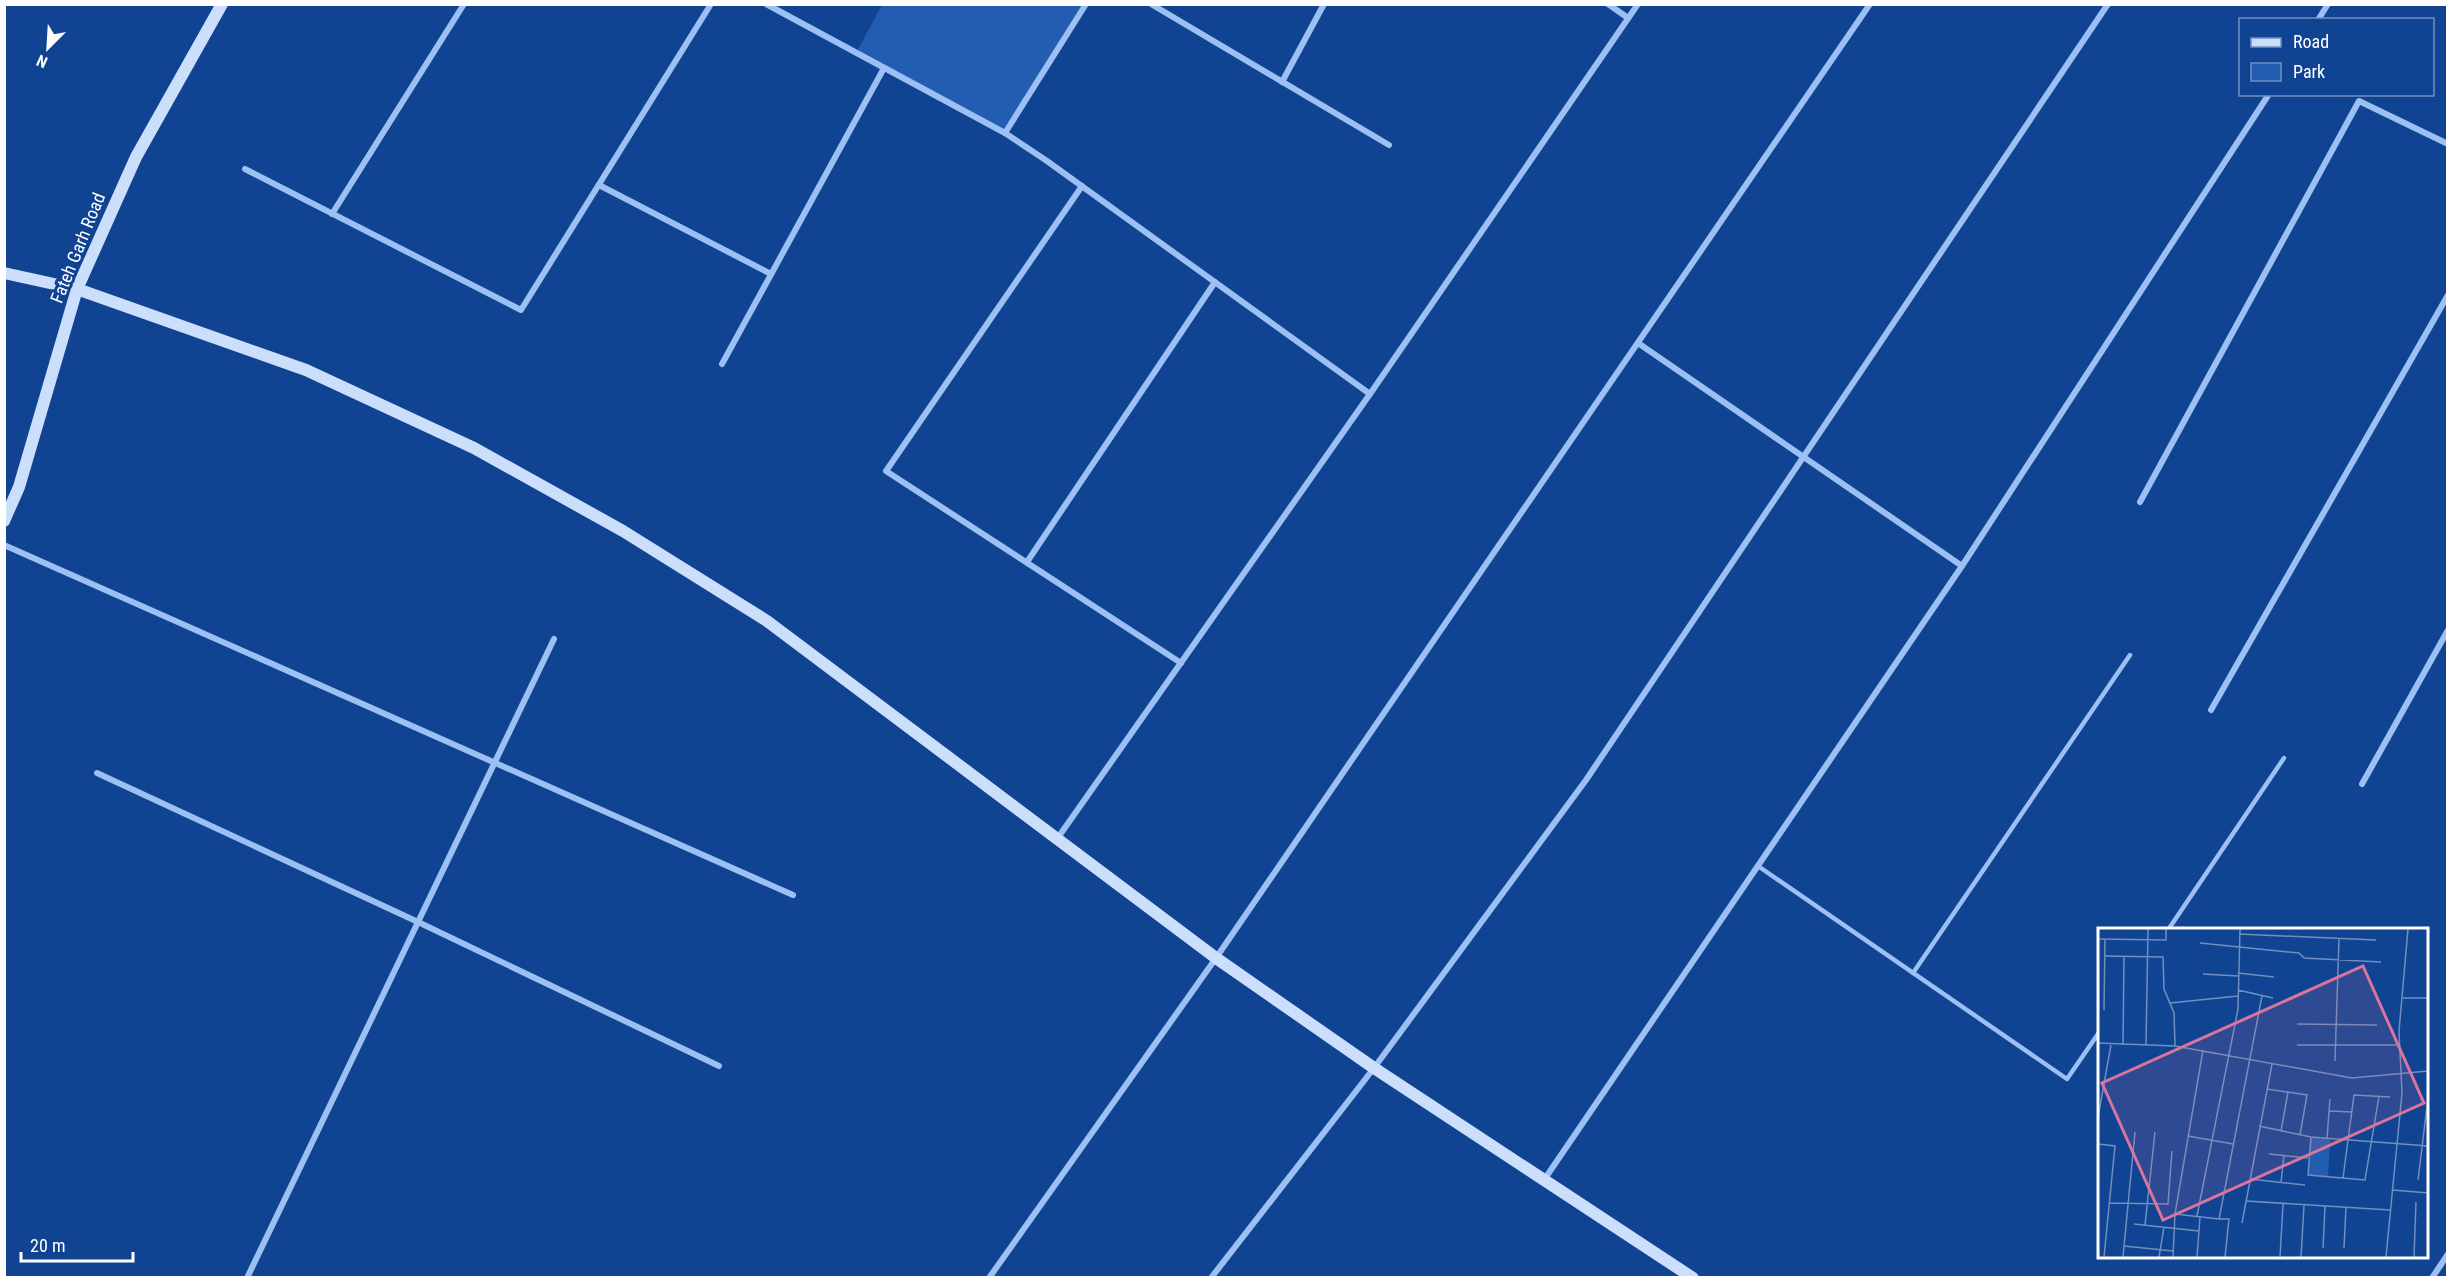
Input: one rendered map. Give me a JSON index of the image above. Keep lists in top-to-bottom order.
{
  "streets": {
    "street": ["Fateh Garh Road"]
  },
  "legend": ["Road", "Park"],
  "scale_bar": "20 m",
  "north": "bottom left"
}
